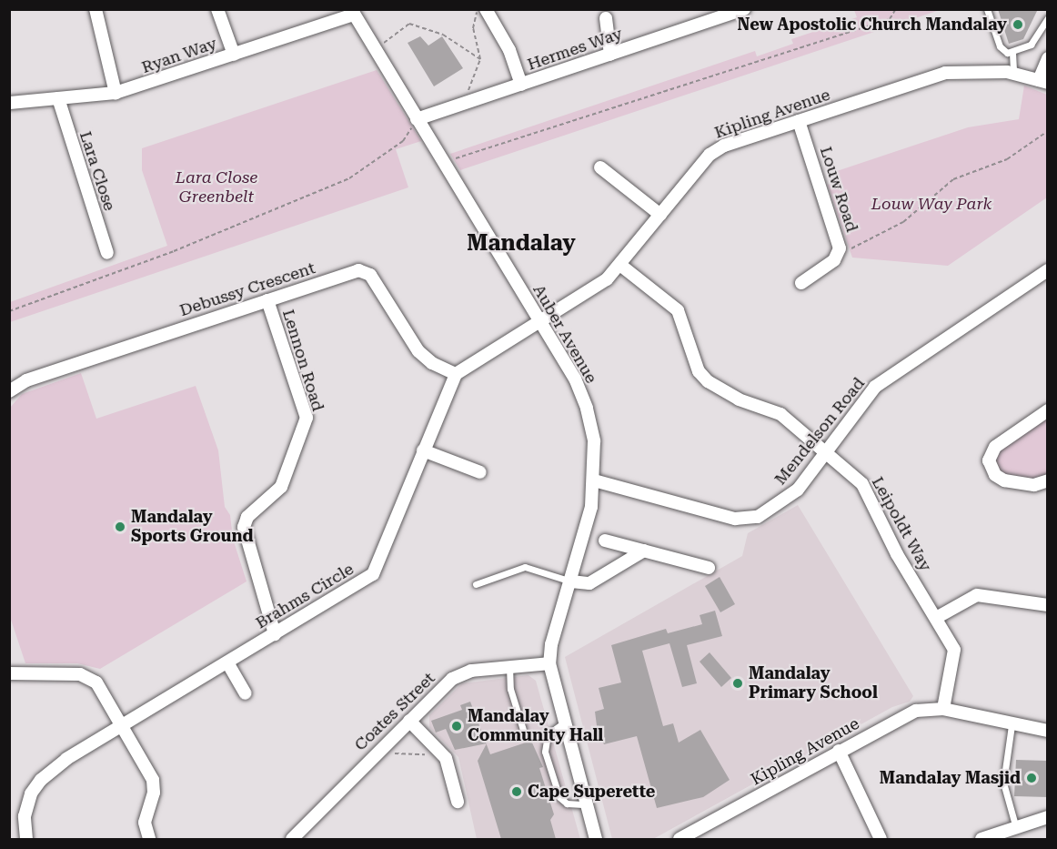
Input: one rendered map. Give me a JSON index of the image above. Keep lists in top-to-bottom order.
{
  "streets": {
    "street": [
      "Hermes Way",
      "Ryan Way",
      "Kipling Avenue",
      "Lara Close",
      "Louw Road",
      "Debussy Crescent",
      "Auber Avenue",
      "Lennon Road",
      "Mendelson Road",
      "Leipoldt Way",
      "Brahms Circle",
      "Coates Street"
    ]
  },
  "crossings": [
    ["Hermes Way", "Auber Avenue"],
    ["Ryan Way", "Lara Close"],
    ["Ryan Way", "Auber Avenue"],
    ["Kipling Avenue", "Louw Road"],
    ["Kipling Avenue", "Auber Avenue"],
    ["Kipling Avenue", "Leipoldt Way"],
    ["Debussy Crescent", "Lennon Road"],
    ["Debussy Crescent", "Brahms Circle"],
    ["Auber Avenue", "Mendelson Road"],
    ["Auber Avenue", "Coates Street"],
    ["Lennon Road", "Brahms Circle"],
    ["Mendelson Road", "Leipoldt Way"]
  ],
  "districts": ["Mandalay"],
  "parks": ["Lara Close Greenbelt", "Louw Way Park"],
  "places": [
    "New Apostolic Church Mandalay",
    "Mandalay Sports Ground",
    "Mandalay Primary School",
    "Mandalay Community Hall",
    "Mandalay Masjid",
    "Cape Superette"
  ]
}
